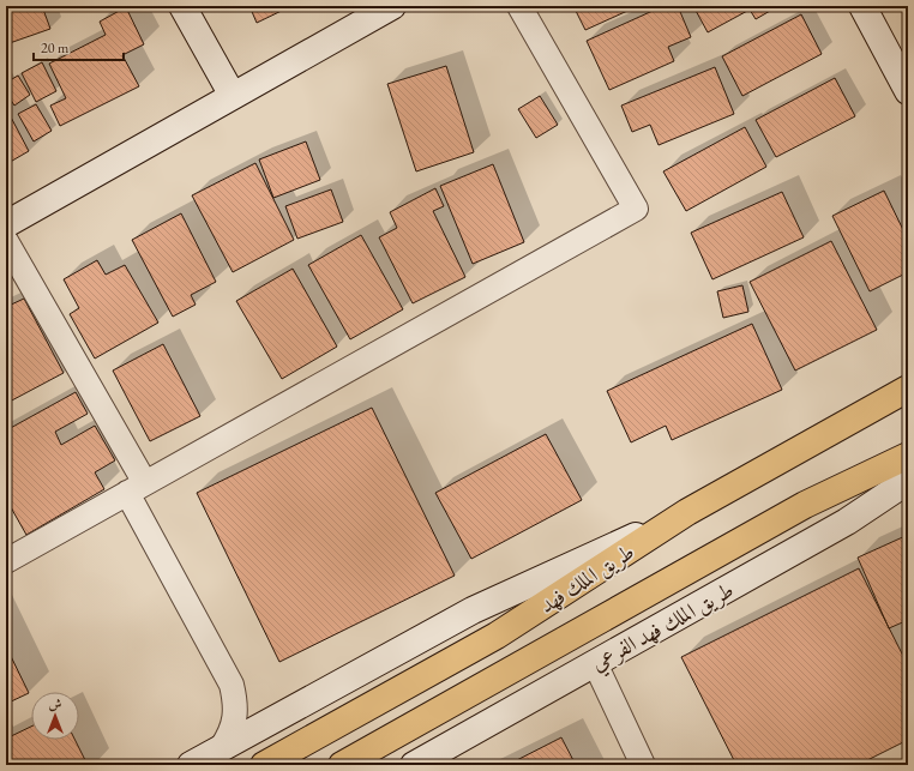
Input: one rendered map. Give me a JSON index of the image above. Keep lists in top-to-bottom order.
{
  "streets": {
    "highway": ["طريق الملك فهد"],
    "main road": ["طريق الملك فهد الفرعي"]
  },
  "scale_bar": "20 m",
  "north": "top"
}
